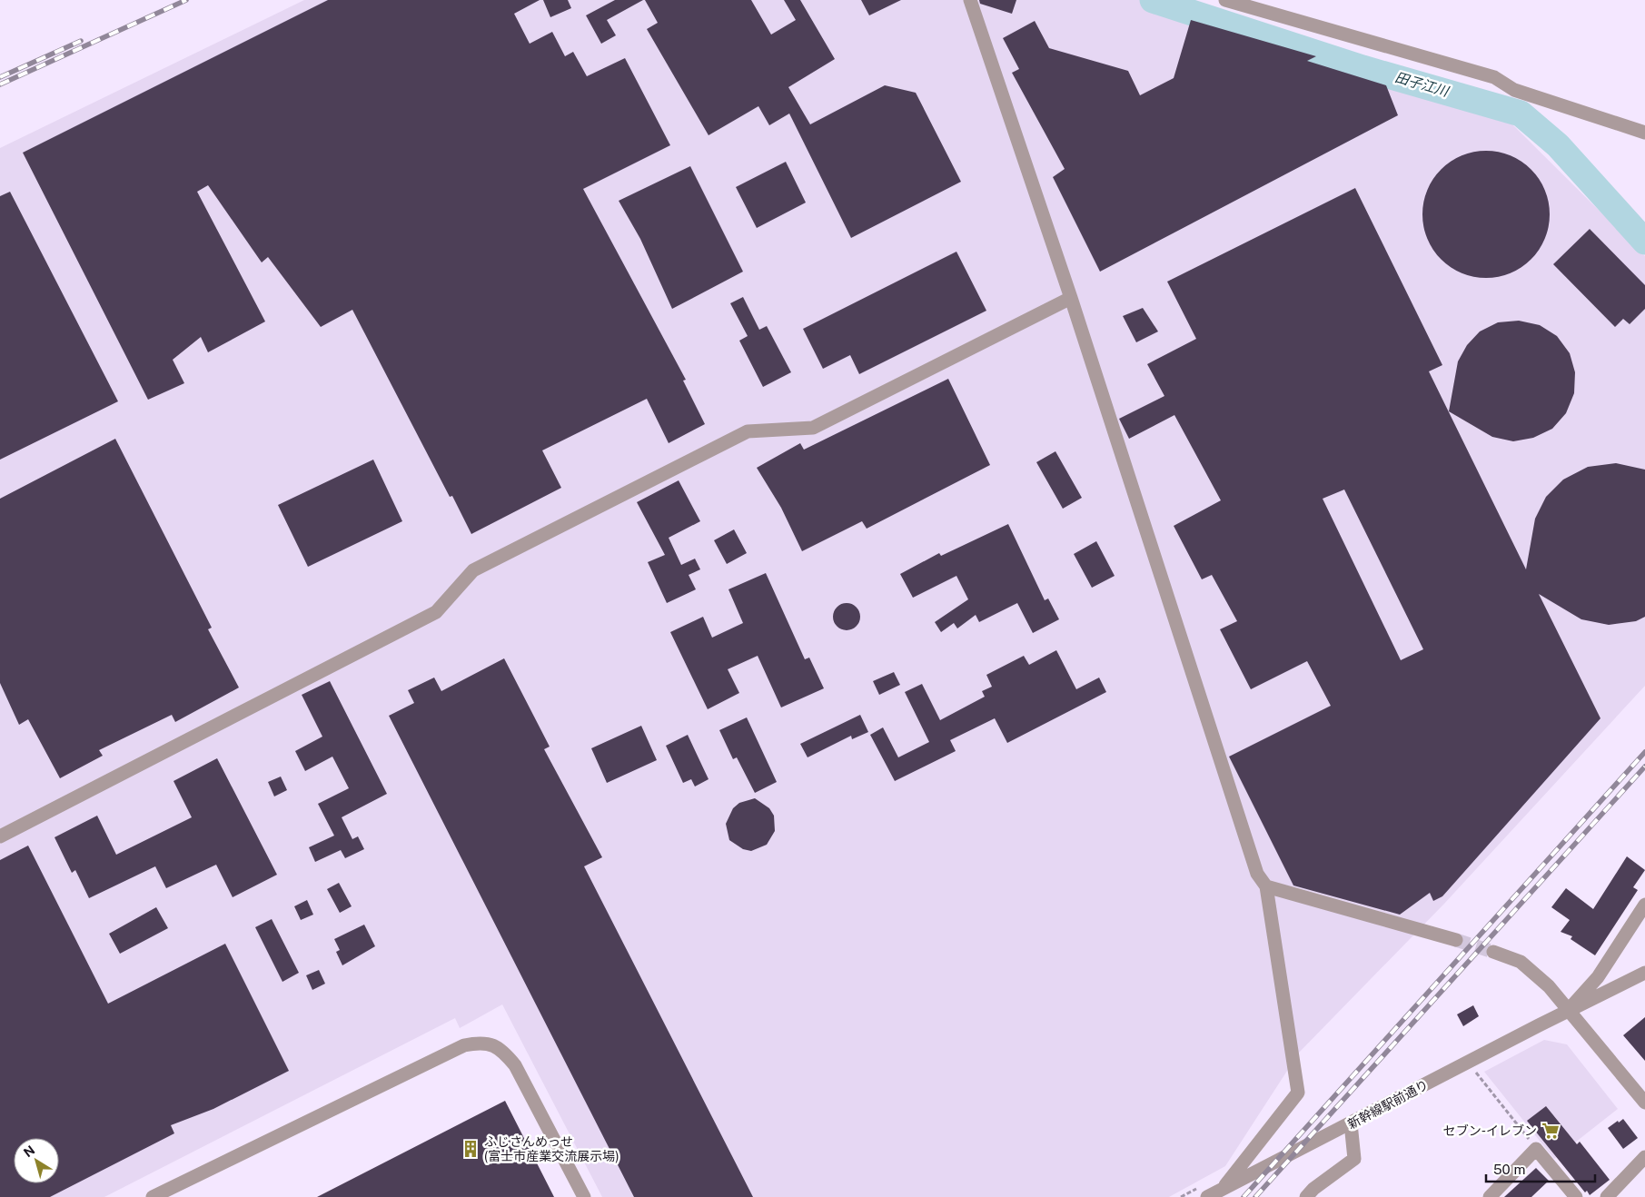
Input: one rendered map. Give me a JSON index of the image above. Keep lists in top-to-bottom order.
{
  "streets": {
    "street": ["新幹線駅前通り"]
  },
  "water": ["田子江川"],
  "places": {
    "supermarket": ["セブン-イレブン"],
    "building": ["ふじさんめっせ (富士市産業交流展示場)"]
  },
  "scale_bar": "50 m",
  "north": "top left"
}
